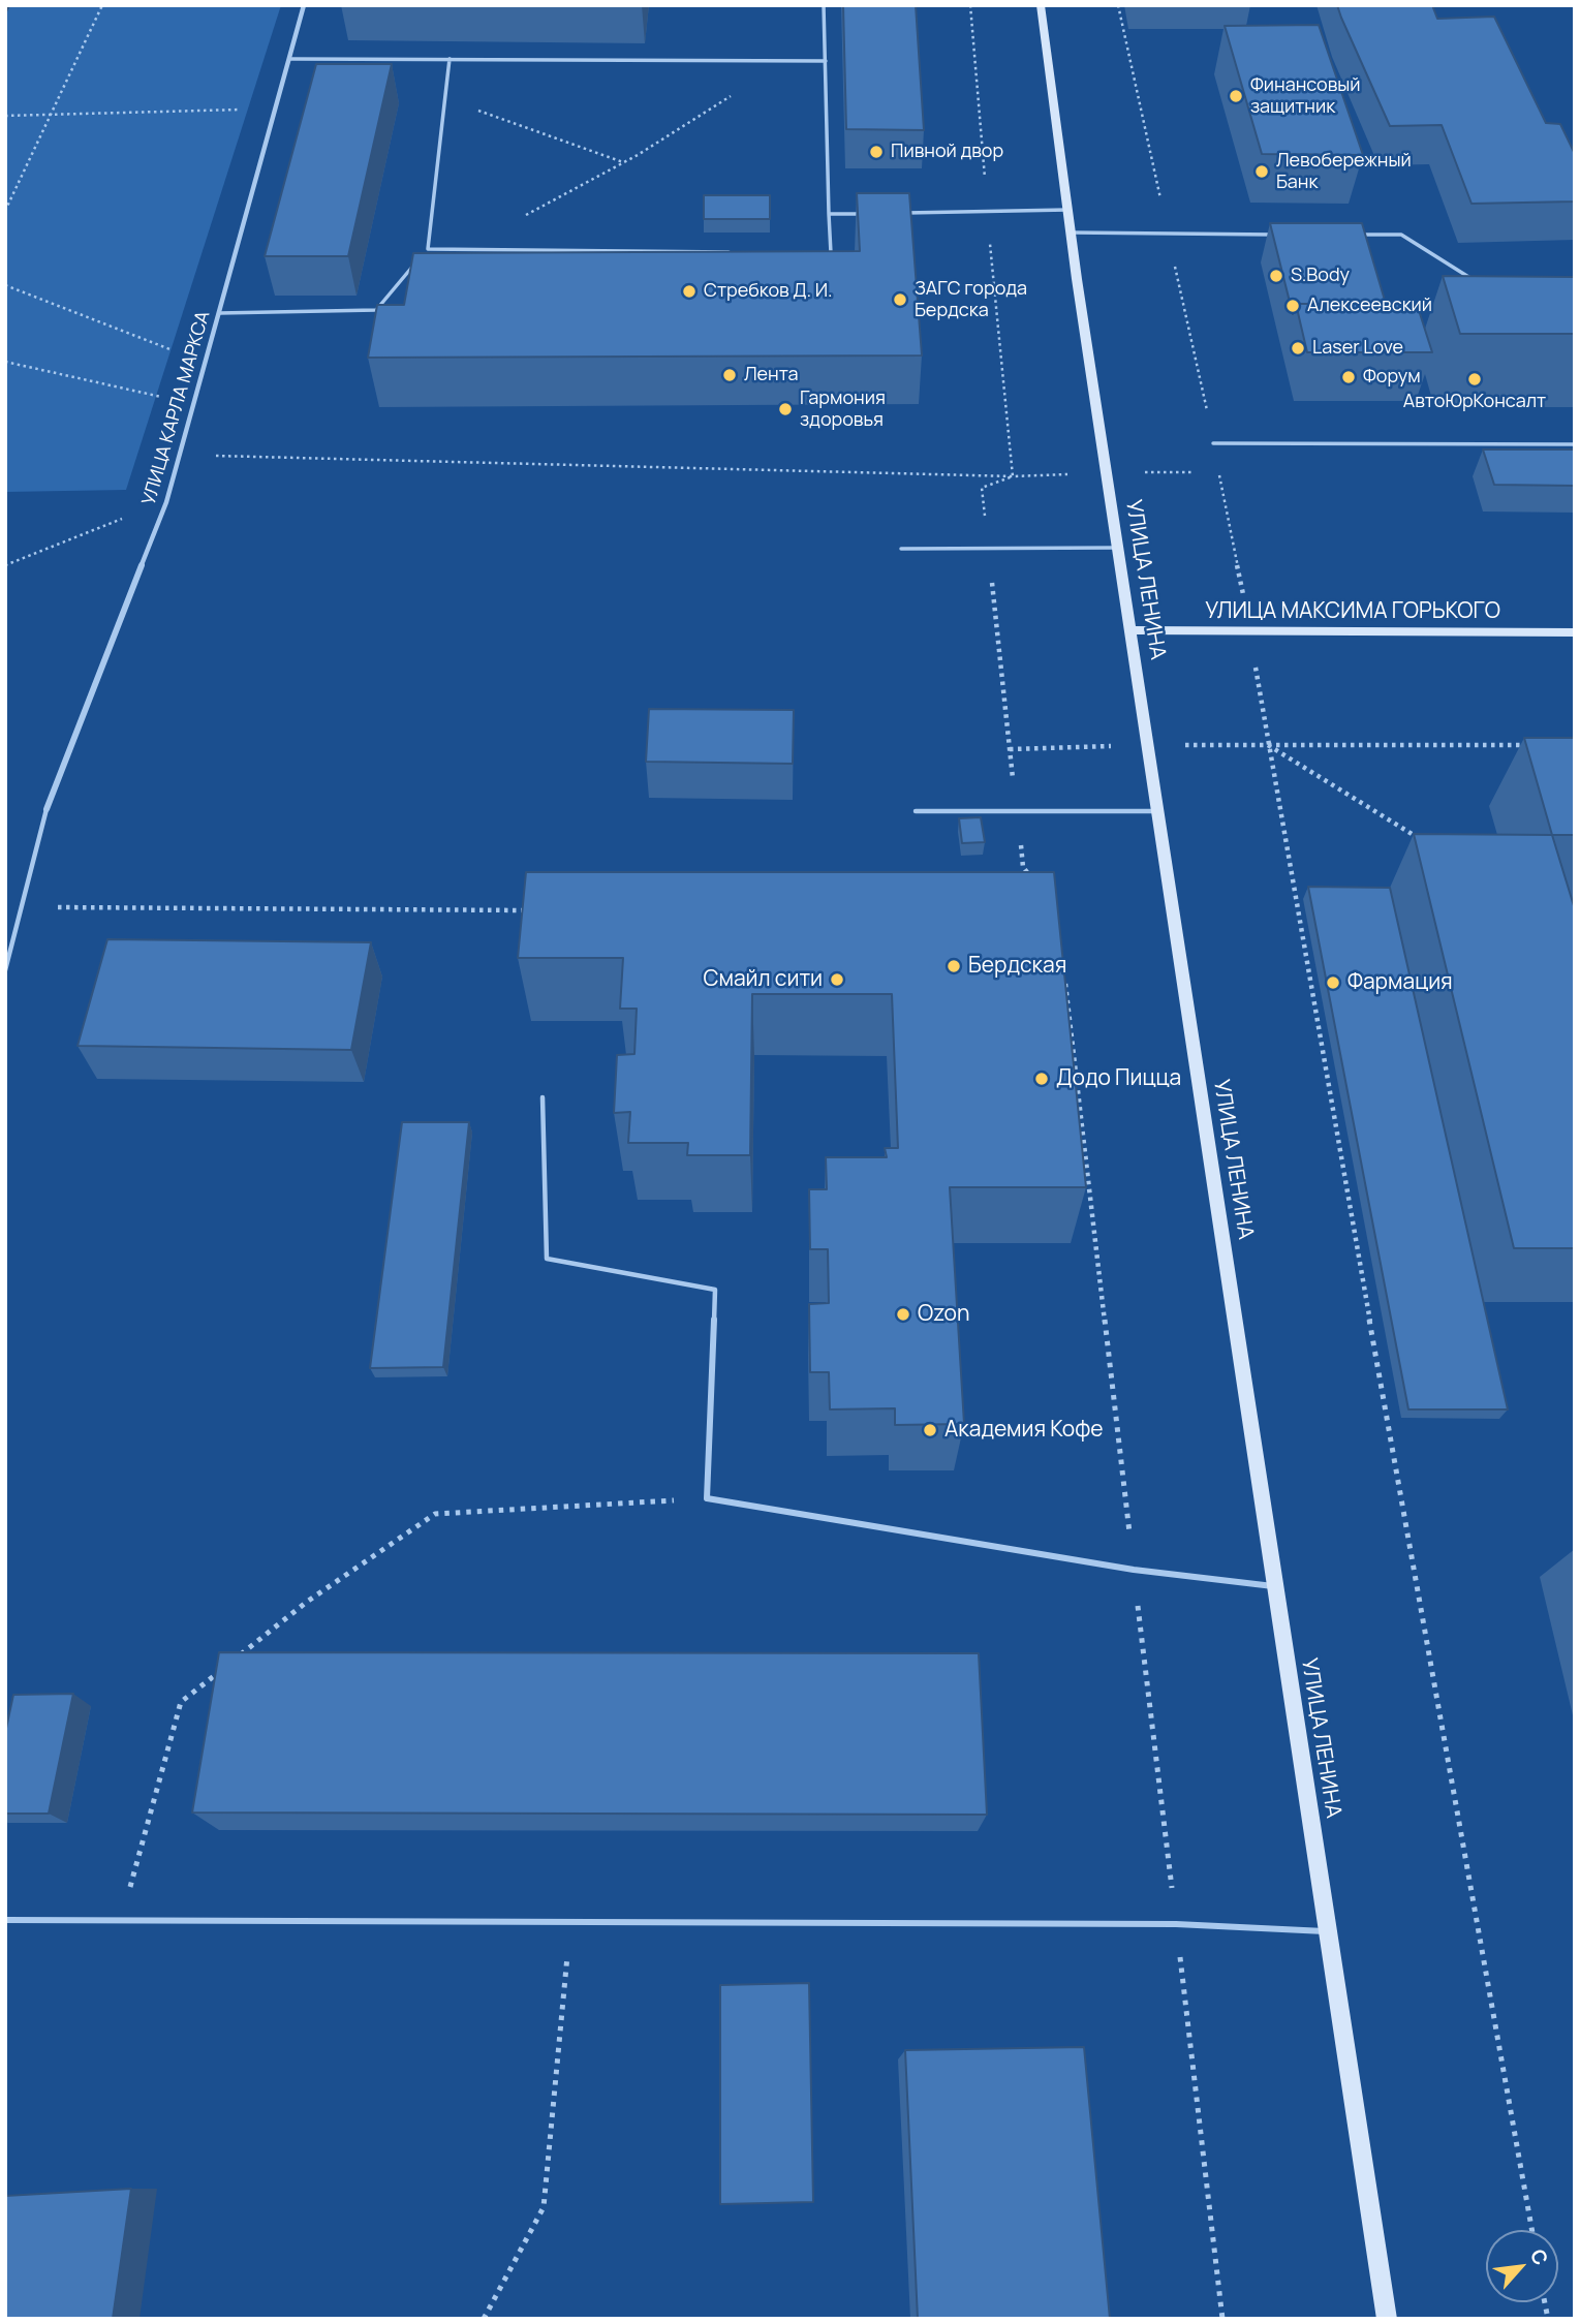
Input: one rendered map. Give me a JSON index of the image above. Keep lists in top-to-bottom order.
{
  "streets": {
    "main road": ["УЛИЦА ЛЕНИНА", "УЛИЦА МАКСИМА ГОРЬКОГО"],
    "street": ["УЛИЦА КАРЛА МАРКСА"]
  },
  "crossings": [
    ["УЛИЦА ЛЕНИНА", "УЛИЦА МАКСИМА ГОРЬКОГО"]
  ],
  "places": [
    "Финансовый защитник",
    "Пивной двор",
    "Левобережный Банк",
    "S.Body",
    "Стребков Д. И.",
    "ЗАГС города Бердска",
    "Алексеевский",
    "Laser Love",
    "Лента",
    "Форум",
    "АвтоЮрКонсалт",
    "Гармония здоровья",
    "Бердская",
    "Смайл сити",
    "Фармация",
    "Додо Пицца",
    "Ozon",
    "Академия Кофе"
  ],
  "north": "top right"
}
